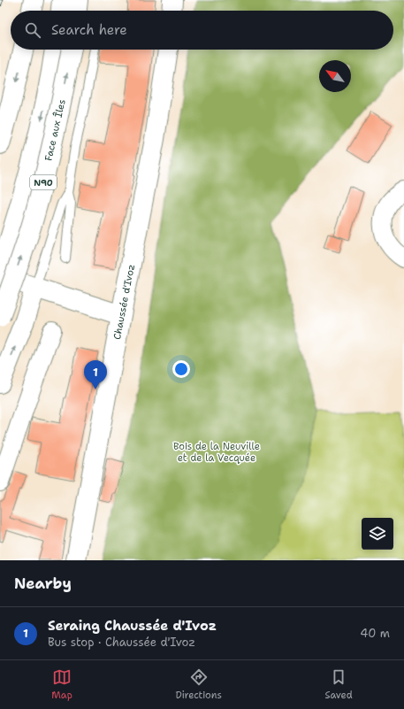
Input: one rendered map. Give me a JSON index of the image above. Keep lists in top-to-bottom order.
{
  "streets": {
    "main road": ["Face aux Îles", "N90", "Chaussée d'Ivoz"]
  },
  "parks": ["Bois de la Neuville et de la Vecquée"],
  "north": "top left",
  "page": {
    "search": "Search here",
    "pins": "1",
    "heading": "Nearby",
    "list": [
      {
        "mark": "1",
        "name": "Seraing Chaussée d'Ivoz",
        "note": "Bus stop · Chaussée d'Ivoz",
        "value": "40 m"
      }
    ],
    "nav": ["Map", "Directions", "Saved"]
  }
}
